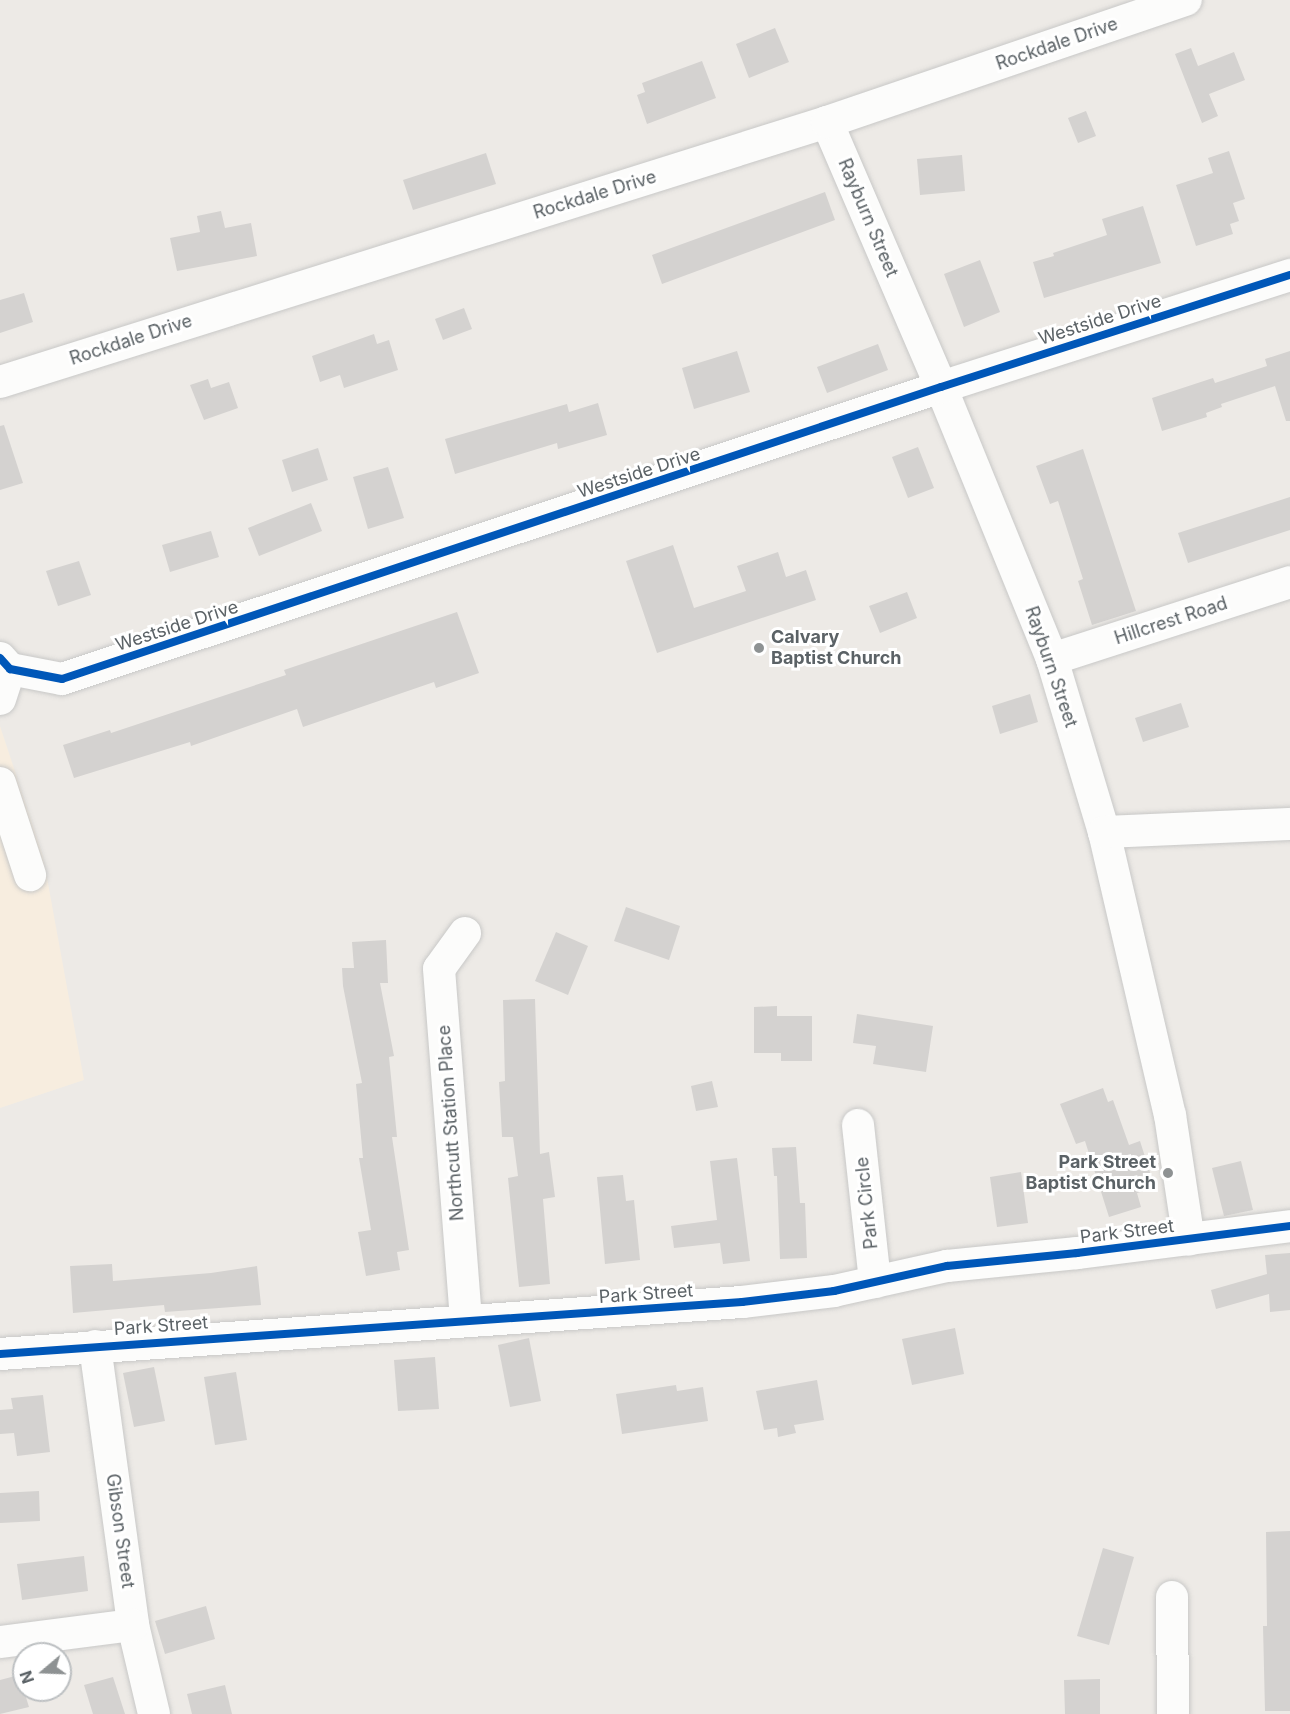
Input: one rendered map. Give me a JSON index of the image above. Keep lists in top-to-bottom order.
{
  "streets": {
    "street": [
      "Rockdale Drive",
      "Rayburn Street",
      "Westside Drive",
      "Hillcrest Road",
      "Northcutt Station Place",
      "Park Circle",
      "Park Street",
      "Gibson Street"
    ]
  },
  "crossings": [
    ["Rockdale Drive", "Rayburn Street"],
    ["Rayburn Street", "Westside Drive"],
    ["Rayburn Street", "Hillcrest Road"],
    ["Rayburn Street", "Park Street"],
    ["Northcutt Station Place", "Park Street"],
    ["Park Circle", "Park Street"],
    ["Park Street", "Gibson Street"]
  ],
  "places": ["Calvary Baptist Church", "Park Street Baptist Church"],
  "north": "left"
}
